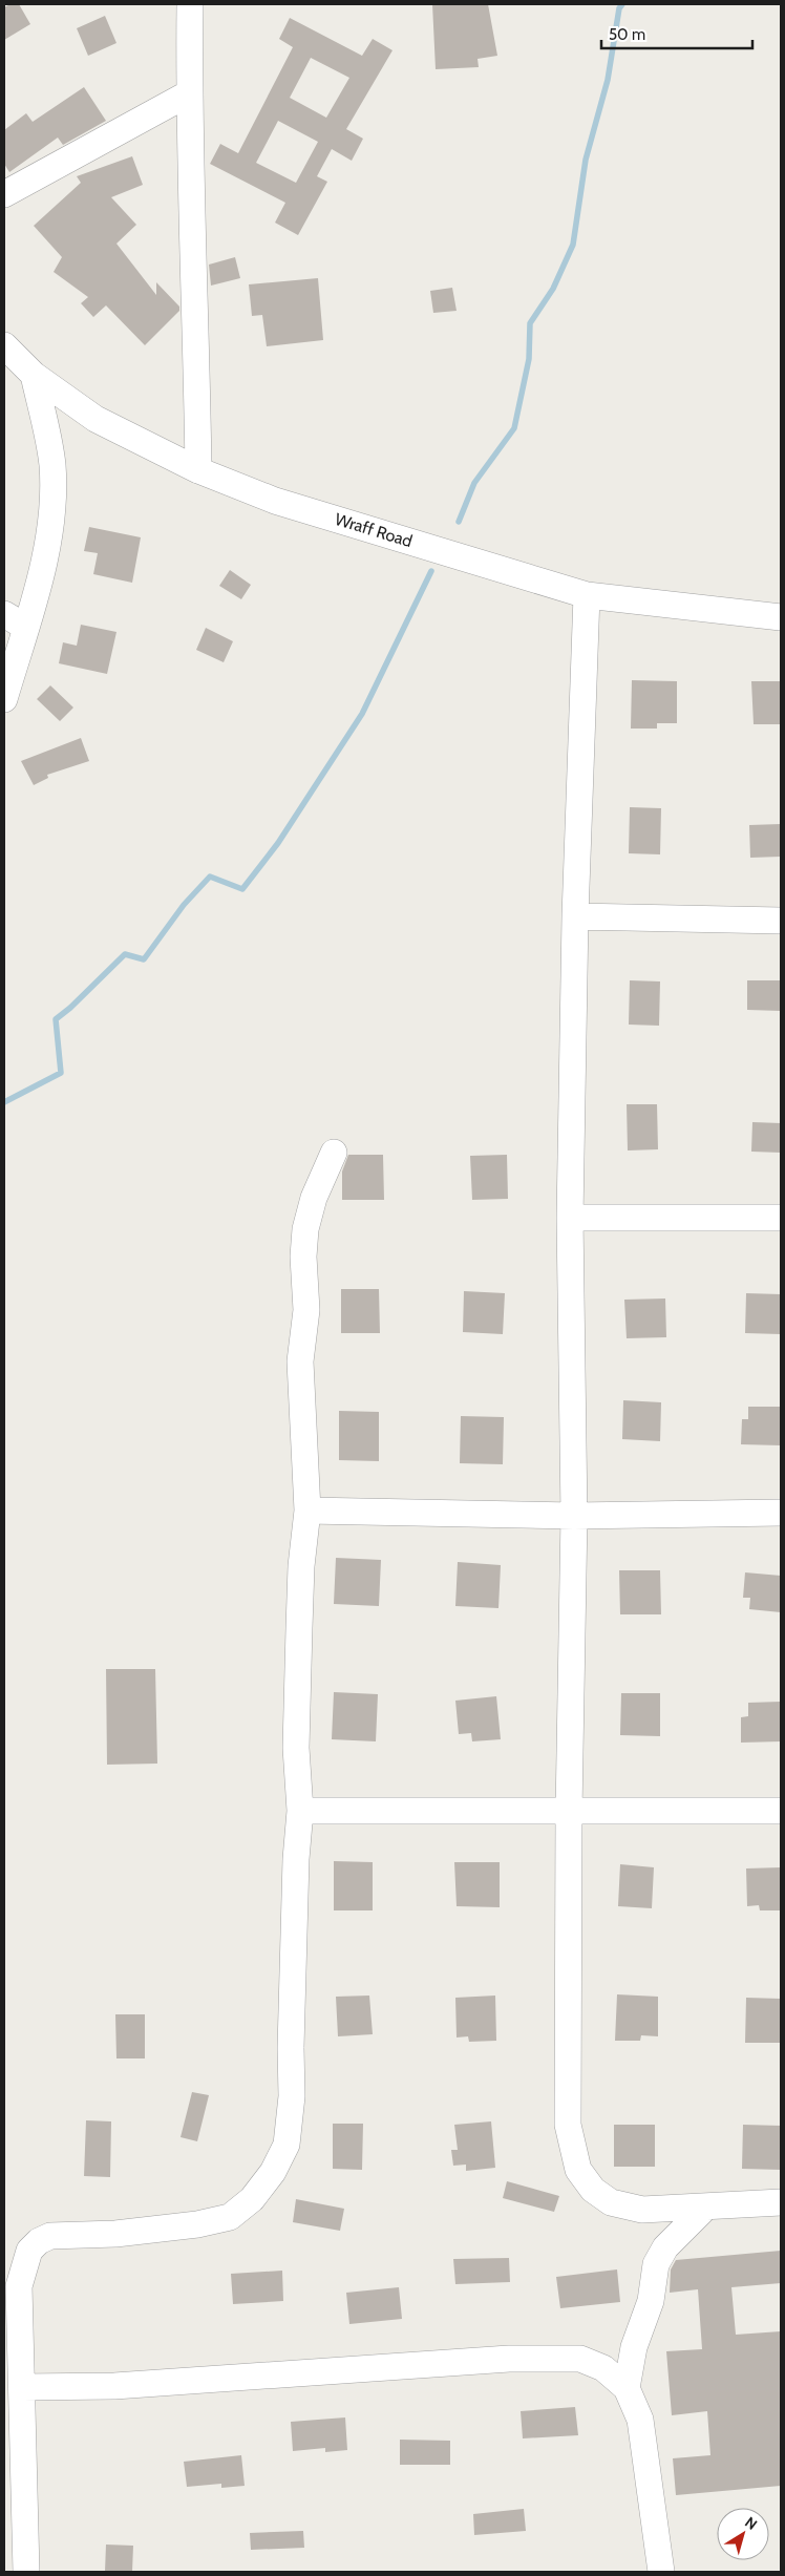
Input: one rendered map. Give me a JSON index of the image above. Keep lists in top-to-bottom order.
{
  "streets": {
    "street": ["Wraff Road"]
  },
  "scale_bar": "50 m",
  "north": "top right"
}
